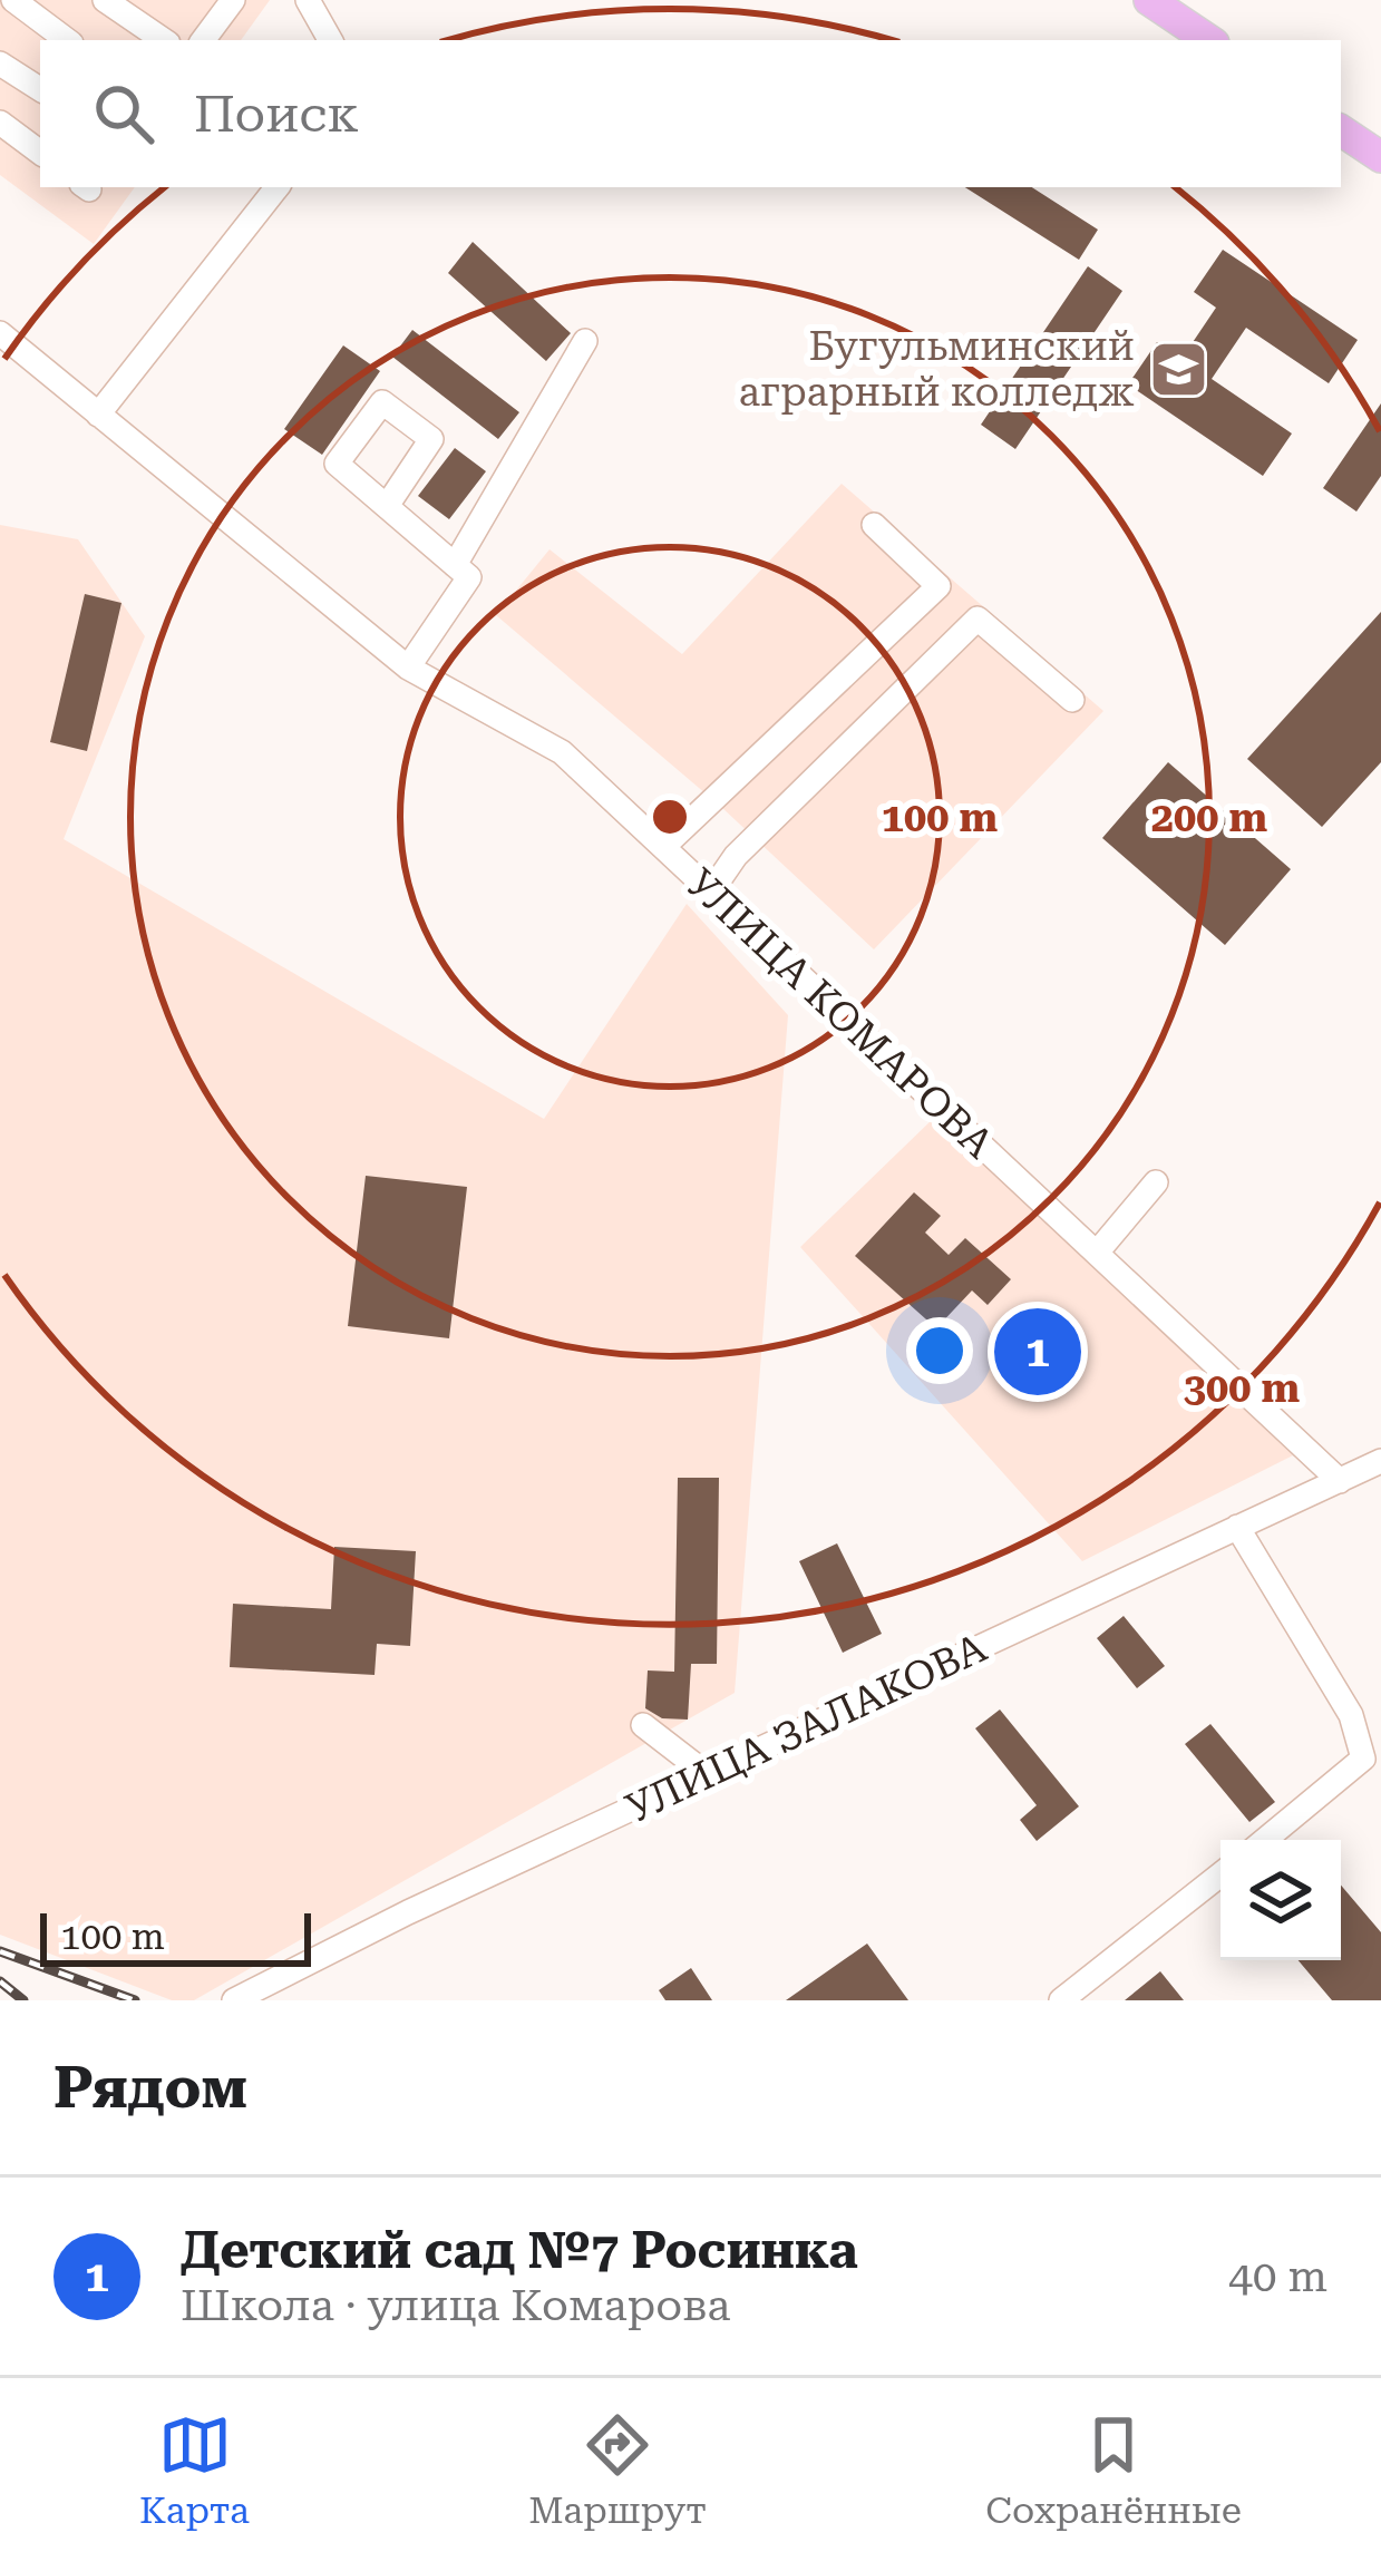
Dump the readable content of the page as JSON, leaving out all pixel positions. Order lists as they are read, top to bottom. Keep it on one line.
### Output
{"streets":{"street":["УЛИЦА КОМАРОВА","УЛИЦА ЗАЛАКОВА"]},"crossings":[["УЛИЦА КОМАРОВА","УЛИЦА ЗАЛАКОВА"]],"places":{"school or university":["Бугульминский аграрный колледж"]},"scale_bar":"100 m","page":{"search":"Поиск","pins":"1","scale":"100 m","heading":"Рядом","list":[{"mark":"1","name":"Детский сад №7 Росинка","note":"Школа · улица Комарова","value":"40 m"}],"nav":["Карта","Маршрут","Сохранённые"]},"rings":["100 m","200 m","300 m"]}
